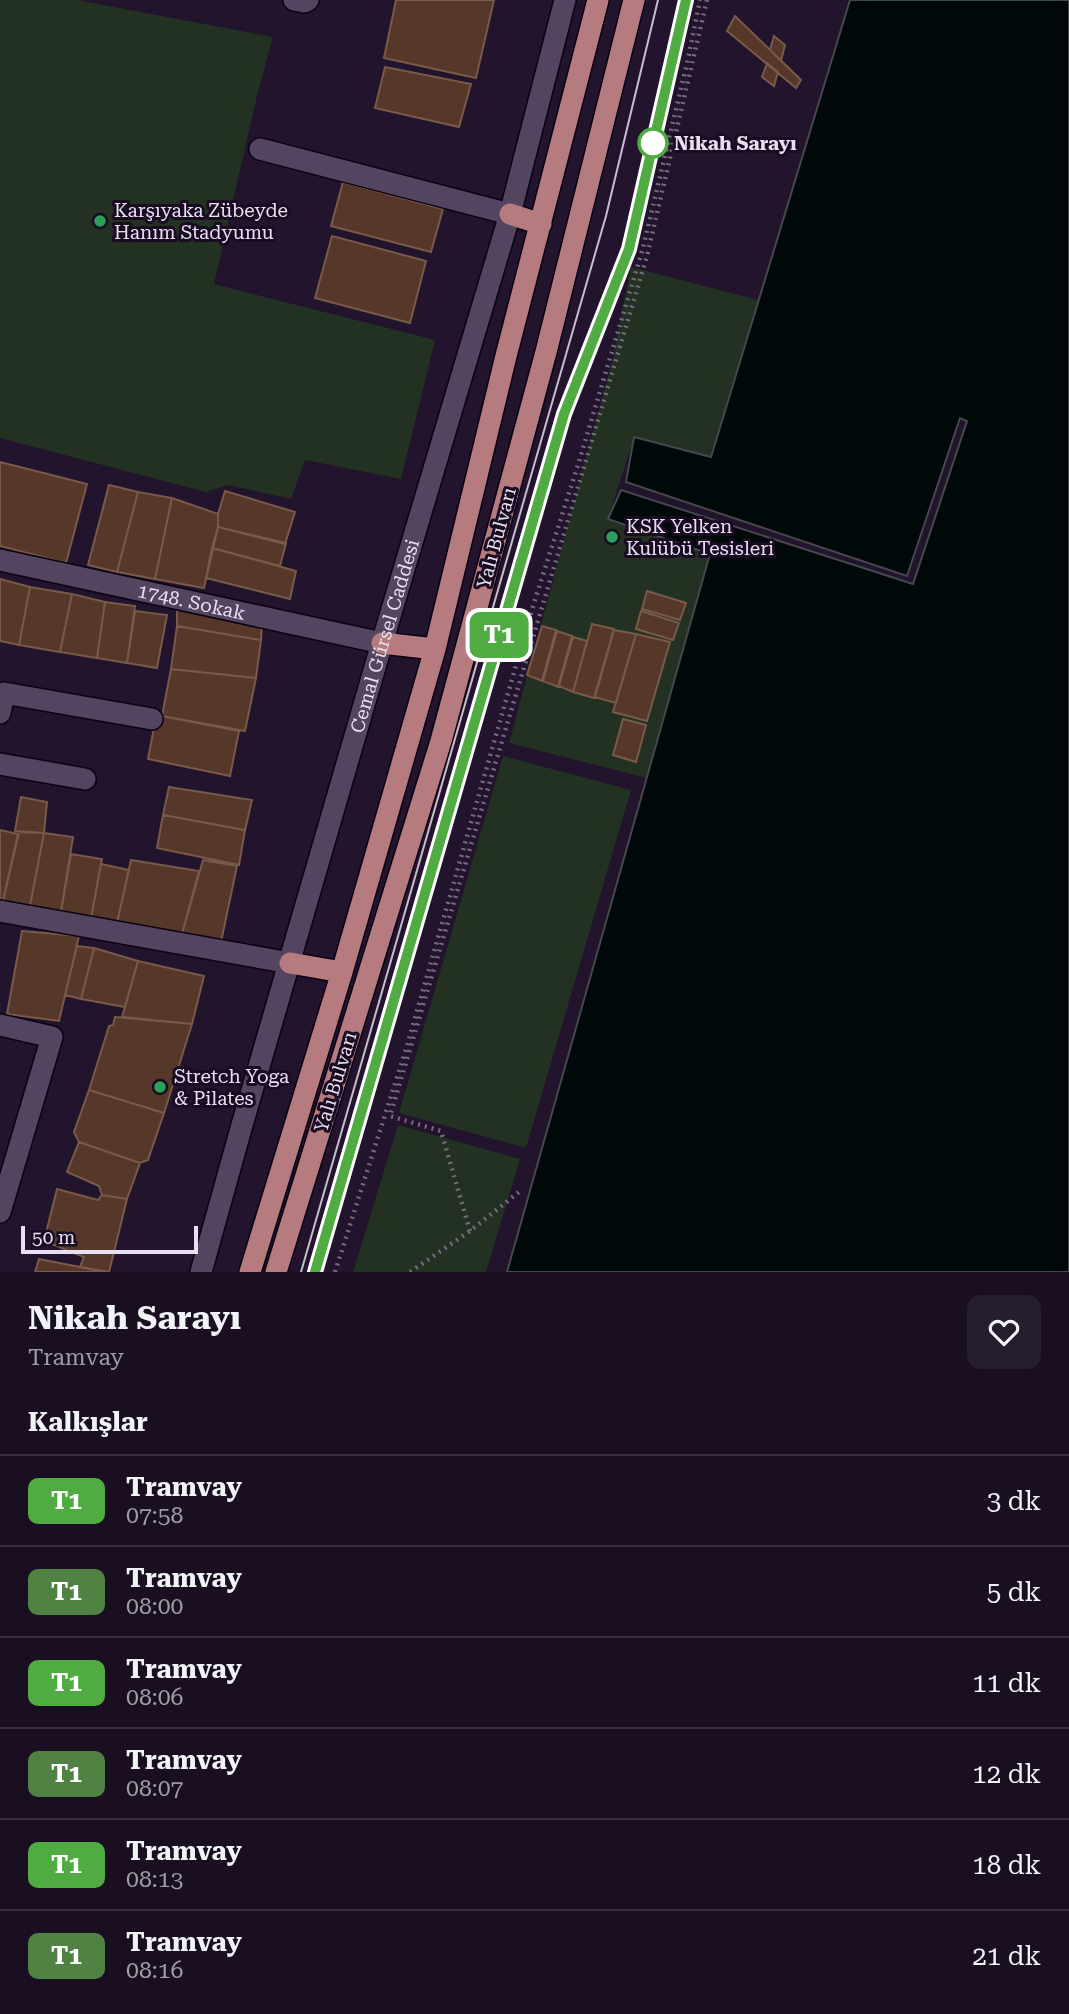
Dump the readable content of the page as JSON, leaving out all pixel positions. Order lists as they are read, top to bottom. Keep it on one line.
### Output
{"streets":{"main road":["Yalı Bulvarı"],"street":["1748. Sokak","Cemal Gürsel Caddesi"]},"crossings":[["1748. Sokak","Cemal Gürsel Caddesi"]],"places":["Nikah Sarayı","Karşıyaka Zübeyde Hanım Stadyumu","KSK Yelken Kulübü Tesisleri","Stretch Yoga & Pilates"],"lines":["tram line T1"],"scale_bar":"50 m","page":{"on_map":"T1","scale":"50 m","heading":[["Nikah Sarayı","Tramvay"],"Kalkışlar"],"list":[{"mark":"T1","name":"Tramvay","note":"07:58","value":"3 dk"},{"mark":"T1","name":"Tramvay","note":"08:00","value":"5 dk"},{"mark":"T1","name":"Tramvay","note":"08:06","value":"11 dk"},{"mark":"T1","name":"Tramvay","note":"08:07","value":"12 dk"},{"mark":"T1","name":"Tramvay","note":"08:13","value":"18 dk"},{"mark":"T1","name":"Tramvay","note":"08:16","value":"21 dk"}]}}
